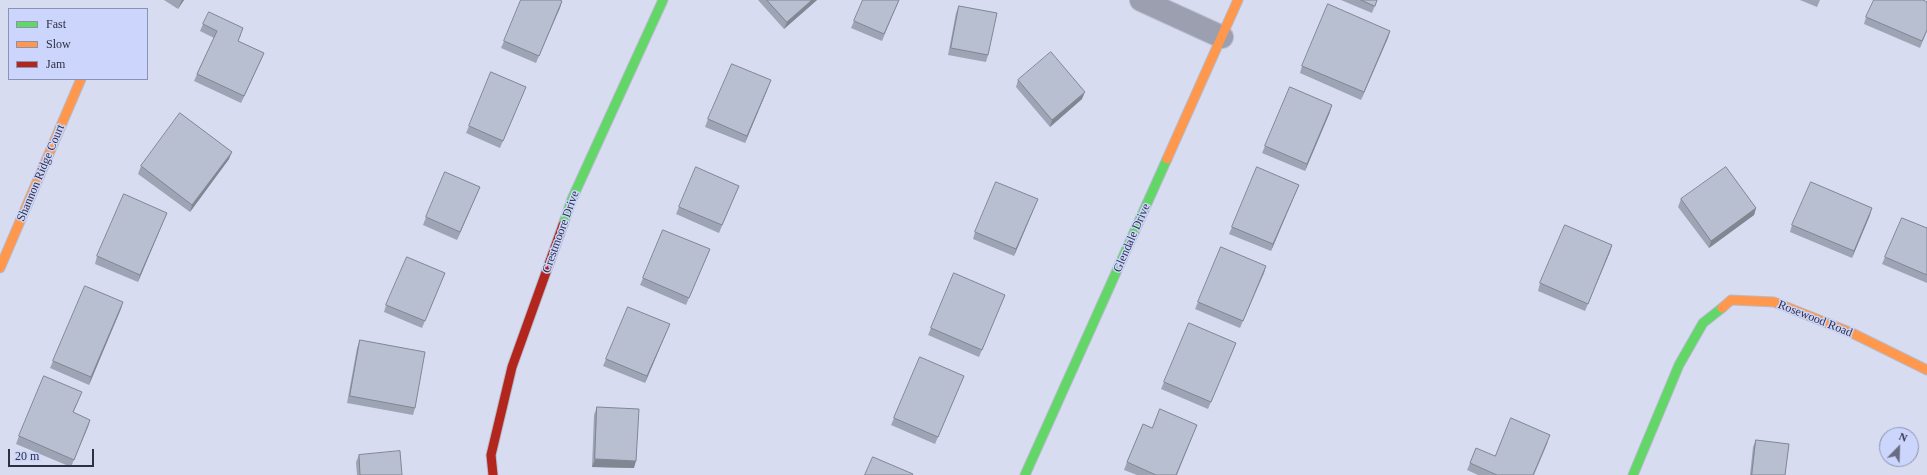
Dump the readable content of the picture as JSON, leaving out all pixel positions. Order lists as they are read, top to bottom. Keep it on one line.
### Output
{"streets":{"street":["Shannon Ridge Court","Crestmoore Drive","Glendale Drive","Rosewood Road"]},"legend":["Fast","Slow","Jam"],"scale_bar":"20 m","north":"top right"}
